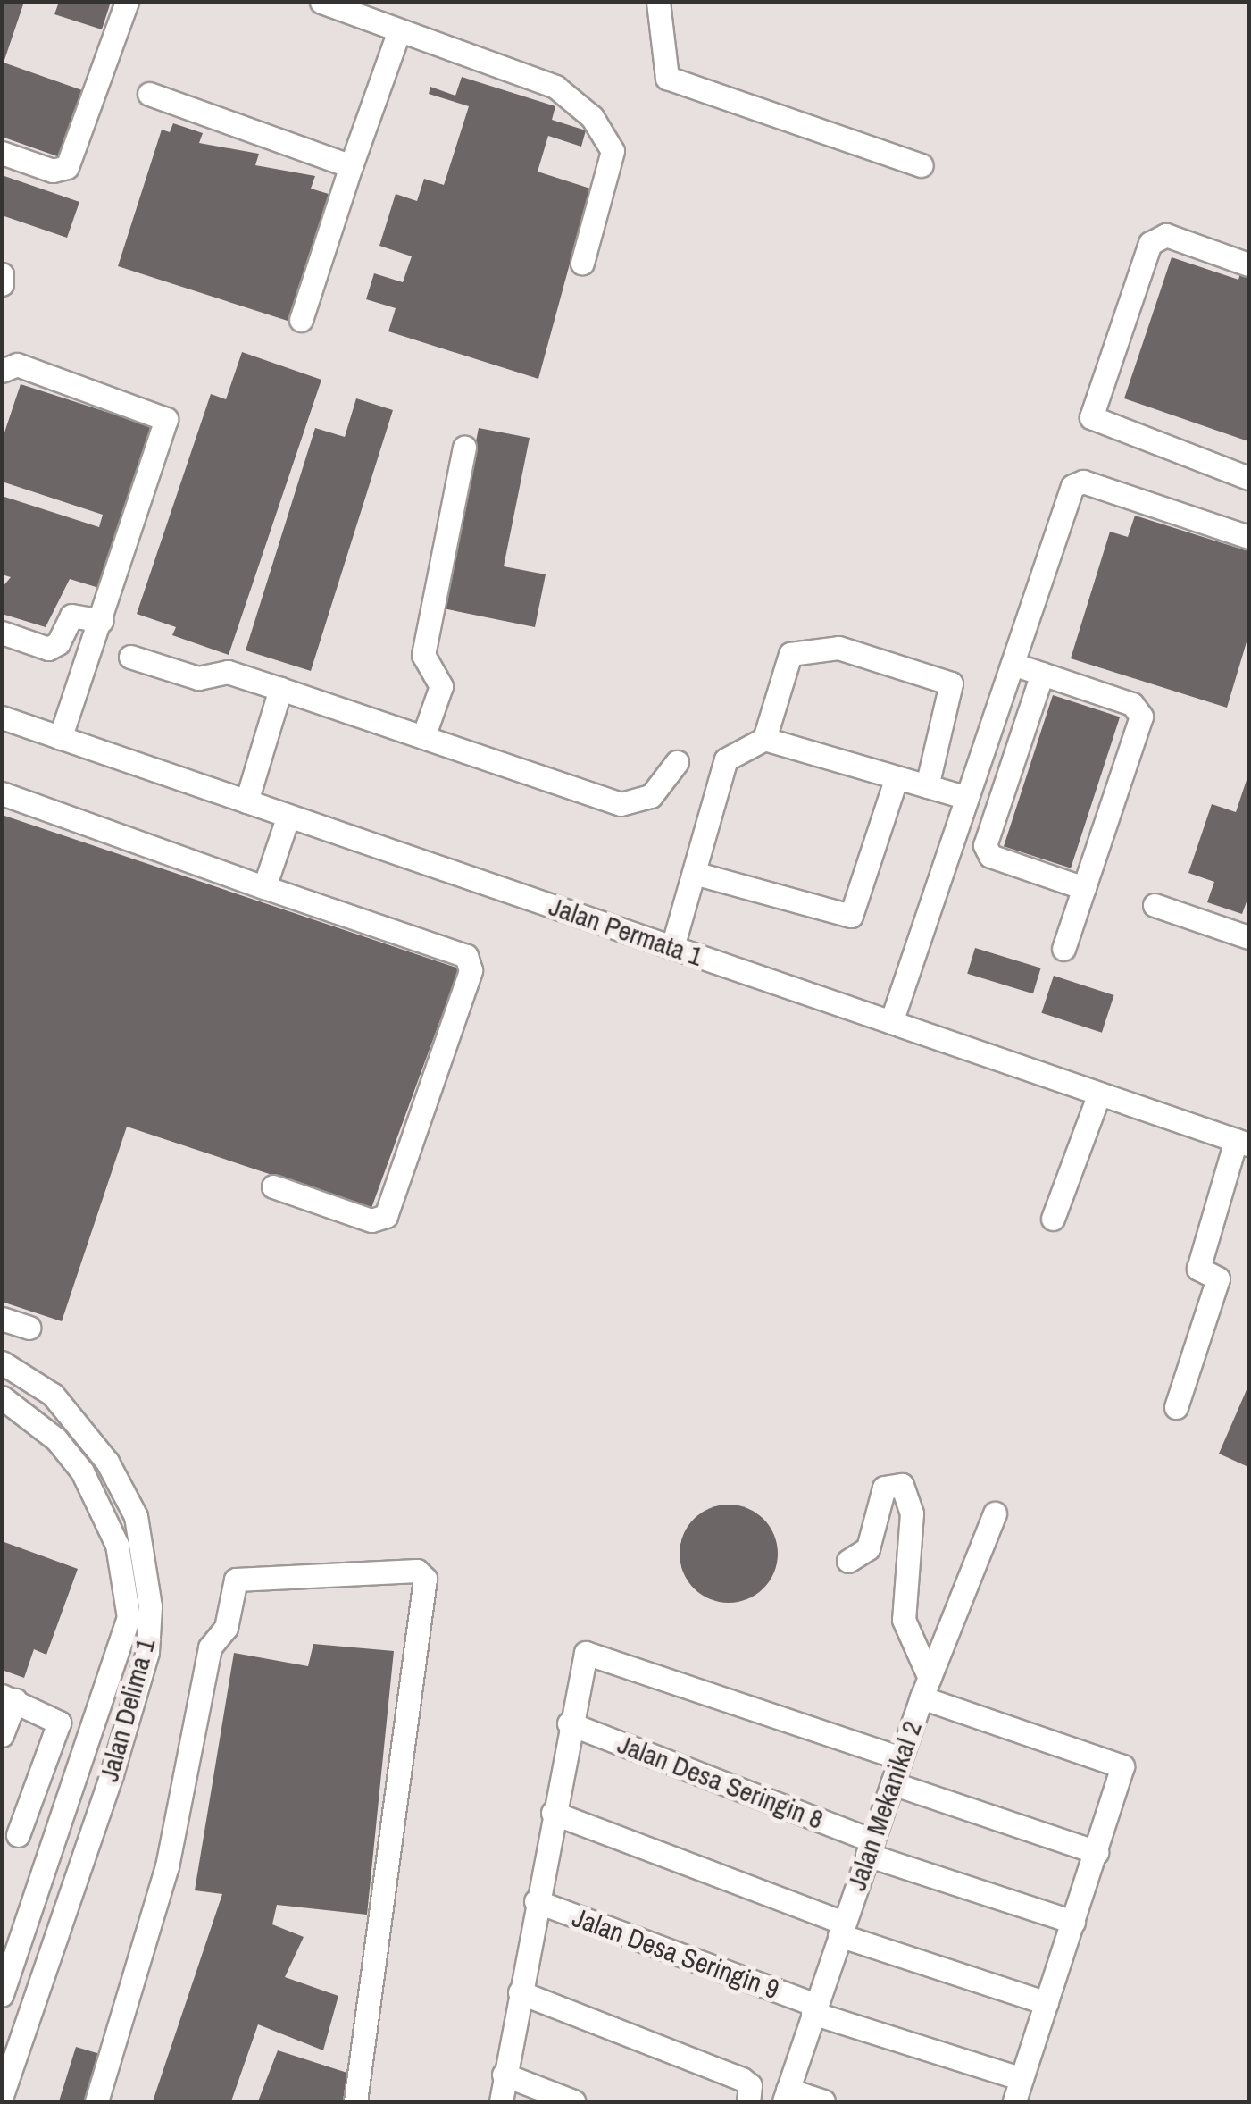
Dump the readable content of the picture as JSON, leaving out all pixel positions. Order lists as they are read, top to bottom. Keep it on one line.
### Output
{"streets":{"street":["Jalan Permata 1","Jalan Delima 1","Jalan Desa Seringin 8","Jalan Mekanikal 2","Jalan Desa Seringin 9"]},"crossings":[["Jalan Desa Seringin 8","Jalan Mekanikal 2"],["Jalan Mekanikal 2","Jalan Desa Seringin 9"]]}
